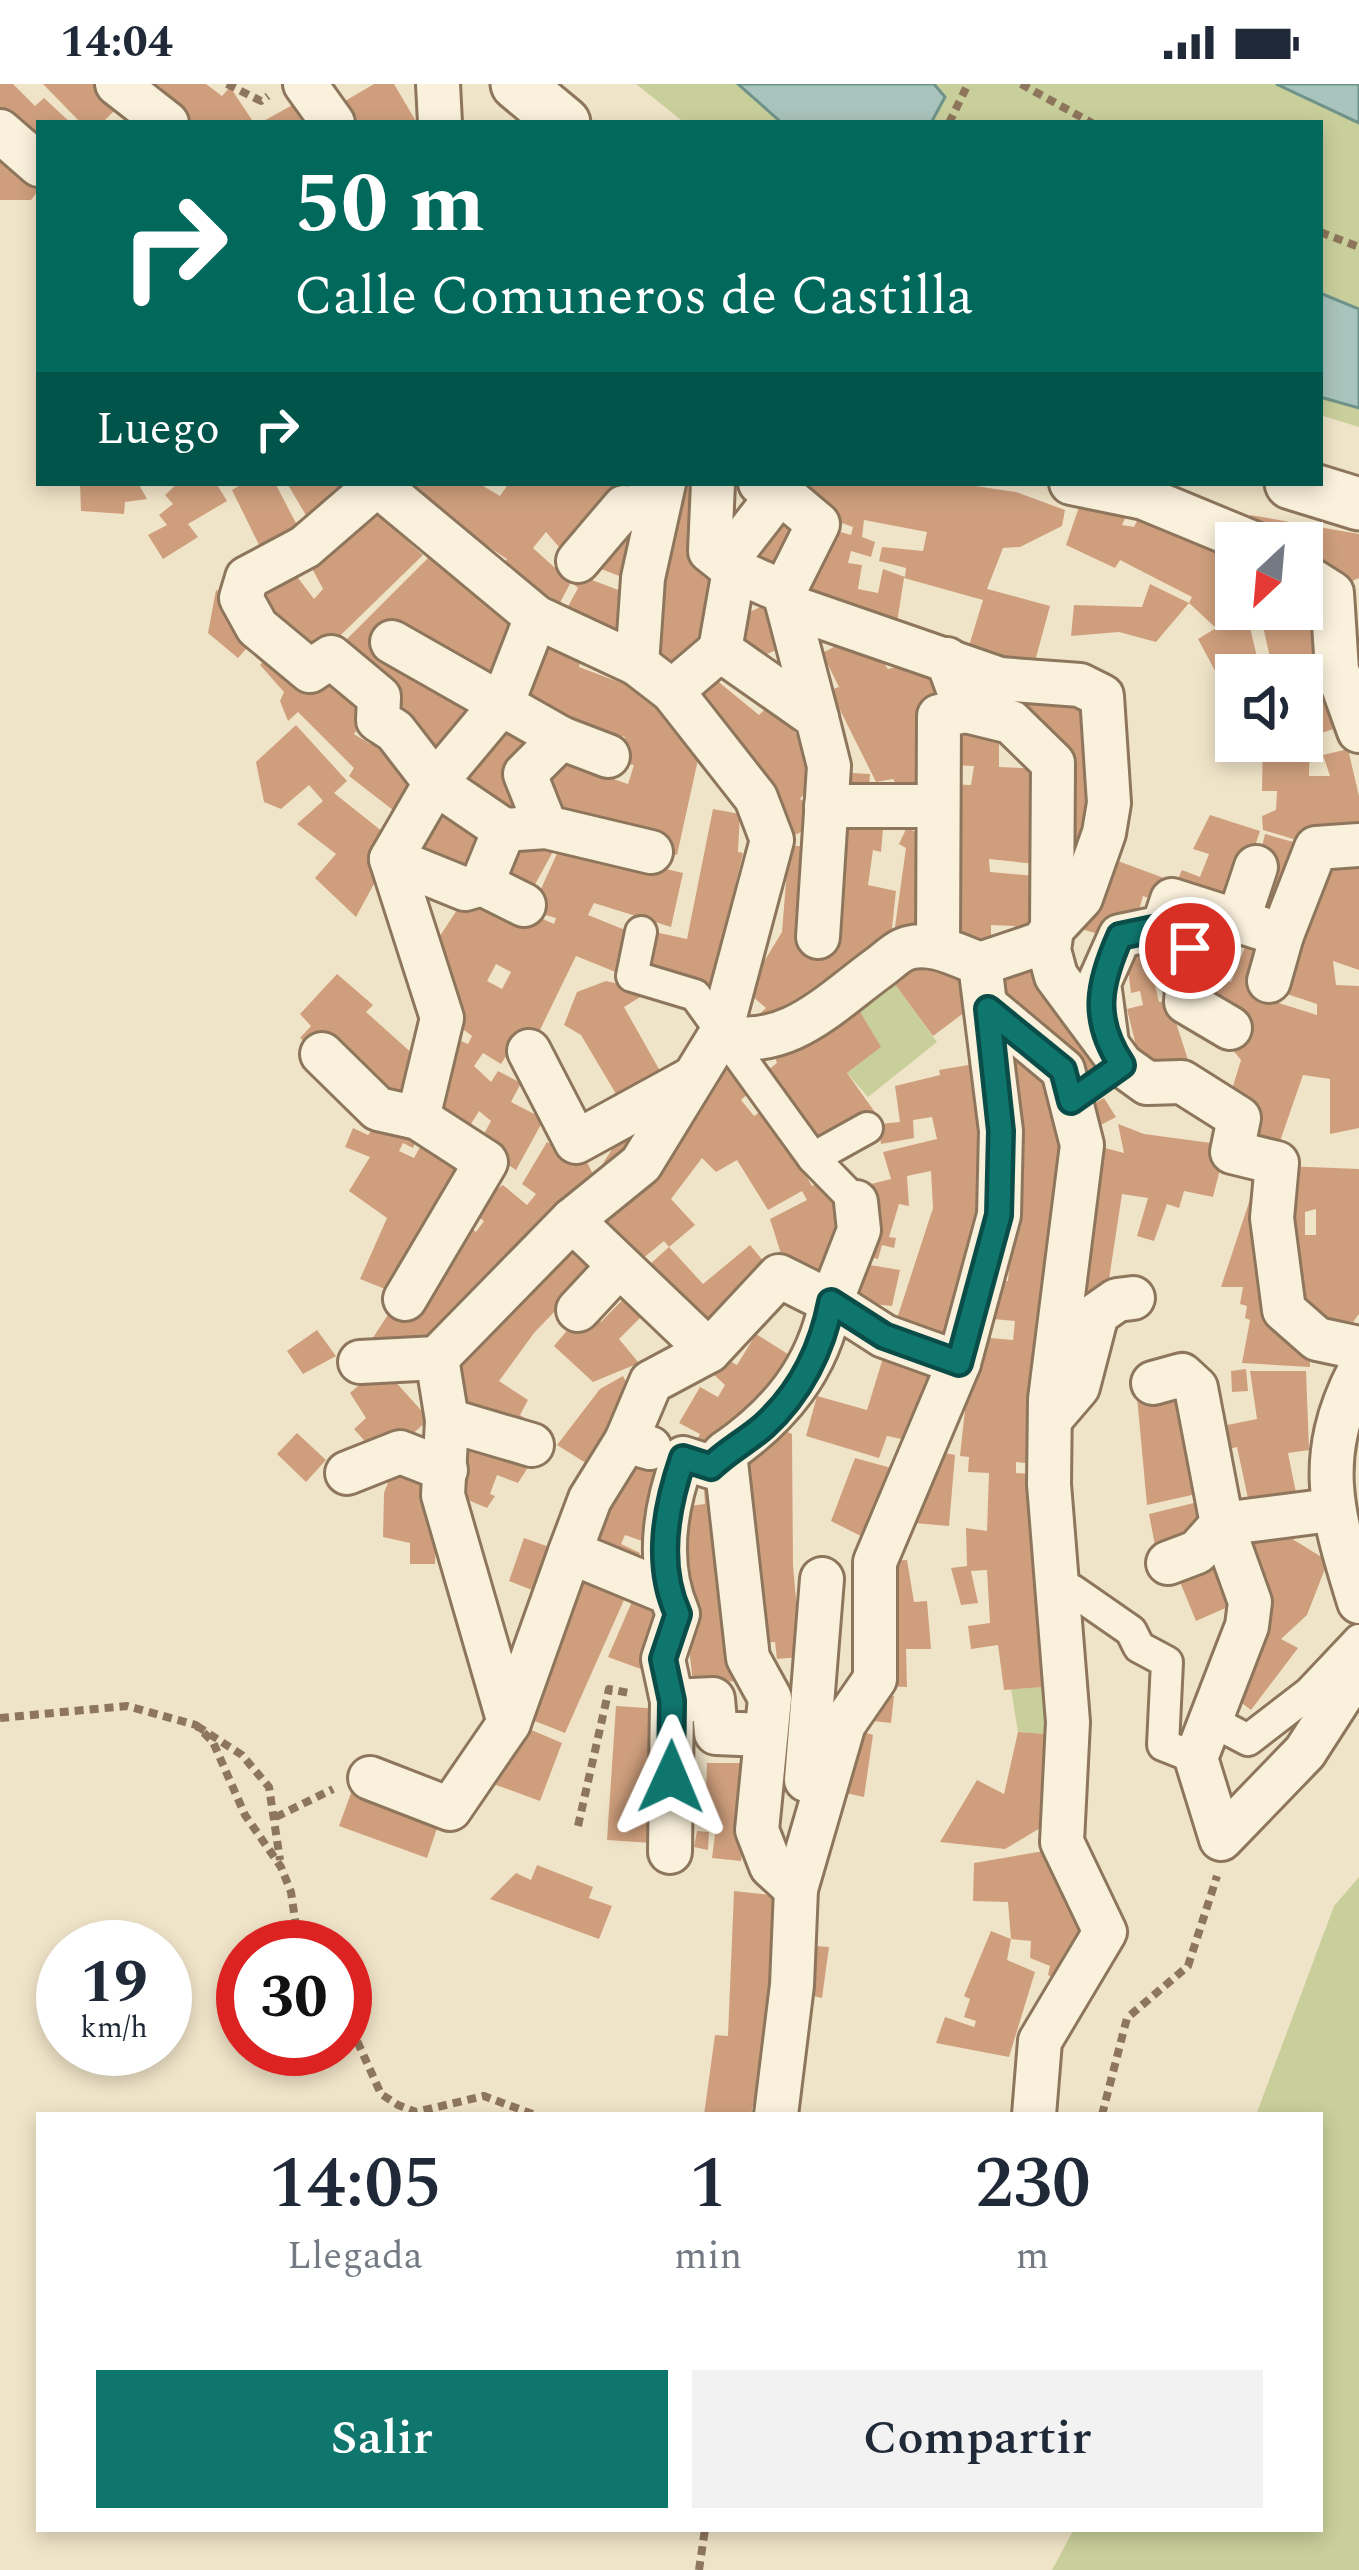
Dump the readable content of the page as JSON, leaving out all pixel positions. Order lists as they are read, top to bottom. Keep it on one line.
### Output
{"north":"bottom left","page":{"status":"14:04","turn":["50 m","Calle Comuneros de Castilla"],"then":"Luego","speed":"19 km/h","limit":"30","eta":["14:05","Llegada","1","min","230","m"],"buttons":["Salir","Compartir"]}}
